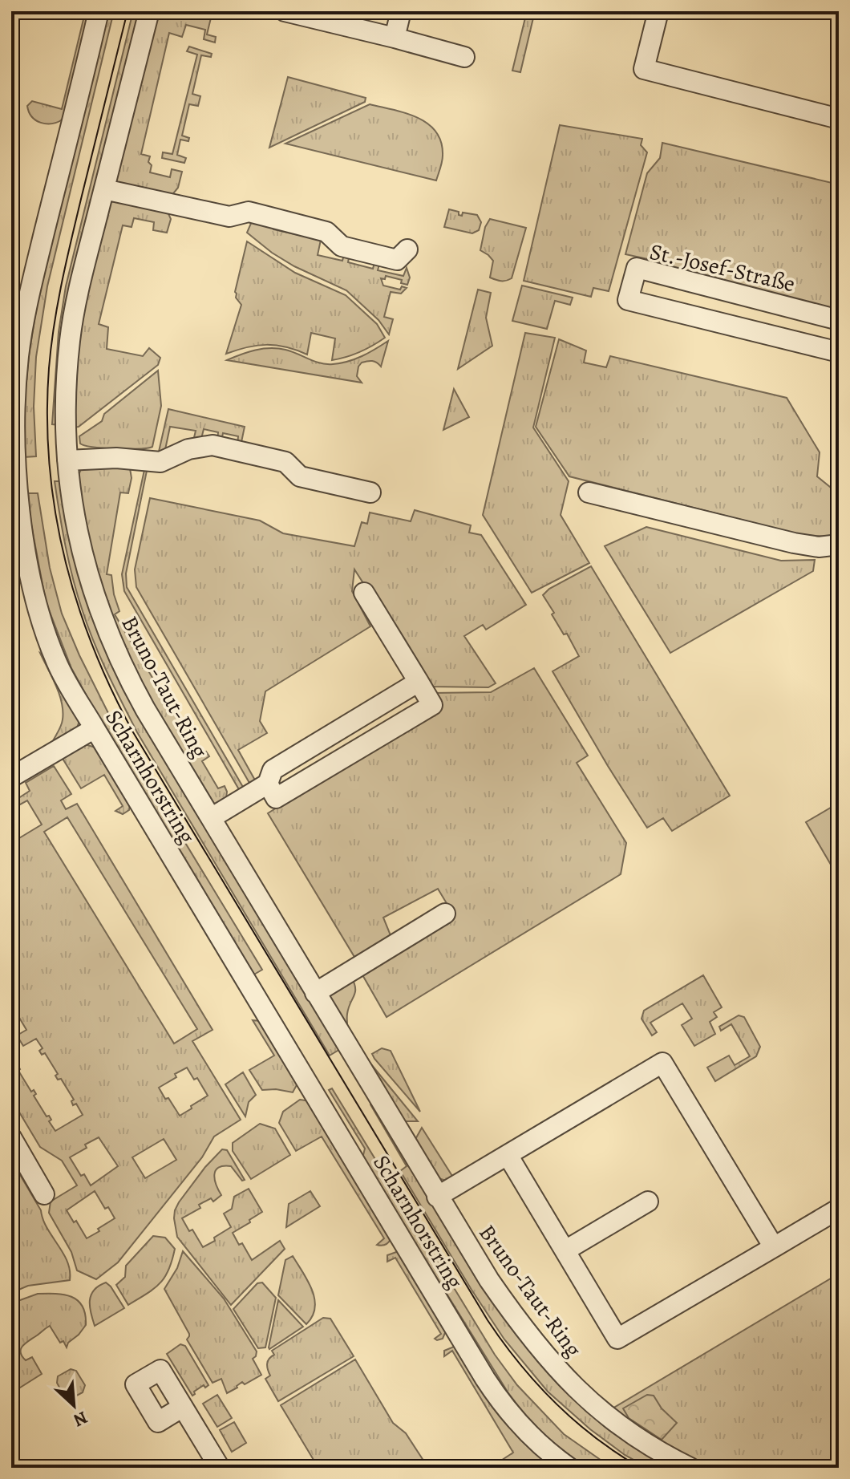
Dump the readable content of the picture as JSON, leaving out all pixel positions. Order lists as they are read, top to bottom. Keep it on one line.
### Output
{"streets":{"street":["St.-Josef-Straße","Bruno-Taut-Ring","Scharnhorstring"]},"north":"bottom right"}
